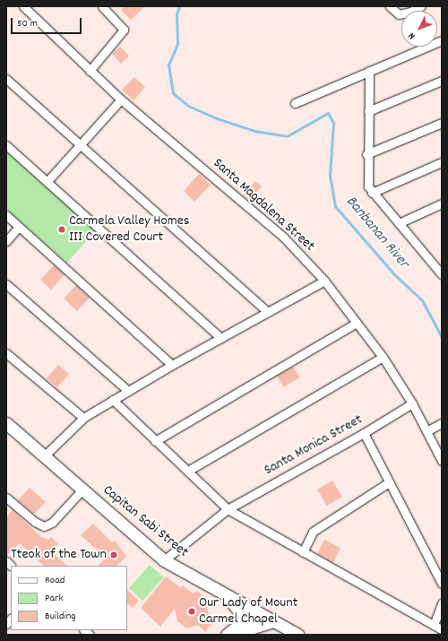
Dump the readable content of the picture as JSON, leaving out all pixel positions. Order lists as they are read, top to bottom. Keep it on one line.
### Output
{"streets":{"street":["Santa Magdalena Street","Santa Monica Street","Capitan Sabi Street"]},"crossings":[["Santa Magdalena Street","Santa Monica Street"],["Santa Monica Street","Capitan Sabi Street"]],"water":["Banbanan River"],"places":["Carmela Valley Homes III Covered Court","Tteok of the Town","Our Lady of Mount Carmel Chapel"],"legend":["Road","Park","Building"],"scale_bar":"50 m","north":"bottom left"}
